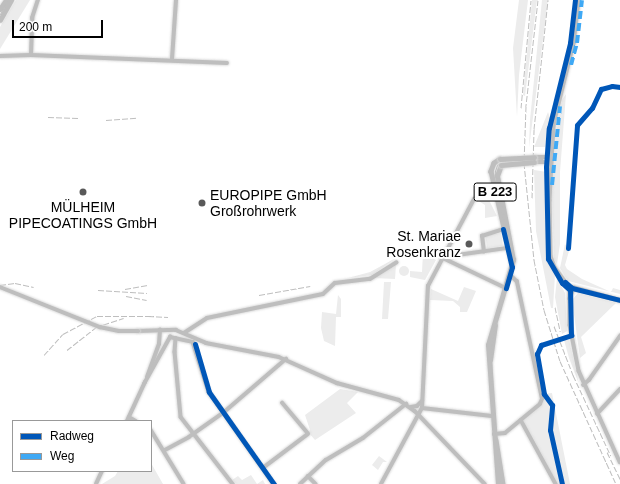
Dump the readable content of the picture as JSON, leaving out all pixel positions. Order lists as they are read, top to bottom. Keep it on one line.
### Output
{"streets":{"main road":["B 223"]},"places":["MÜLHEIM PIPECOATINGS GmbH","EUROPIPE GmbH Großrohrwerk","St. Mariae Rosenkranz"],"legend":["Radweg","Weg"],"scale_bar":"200 m"}
